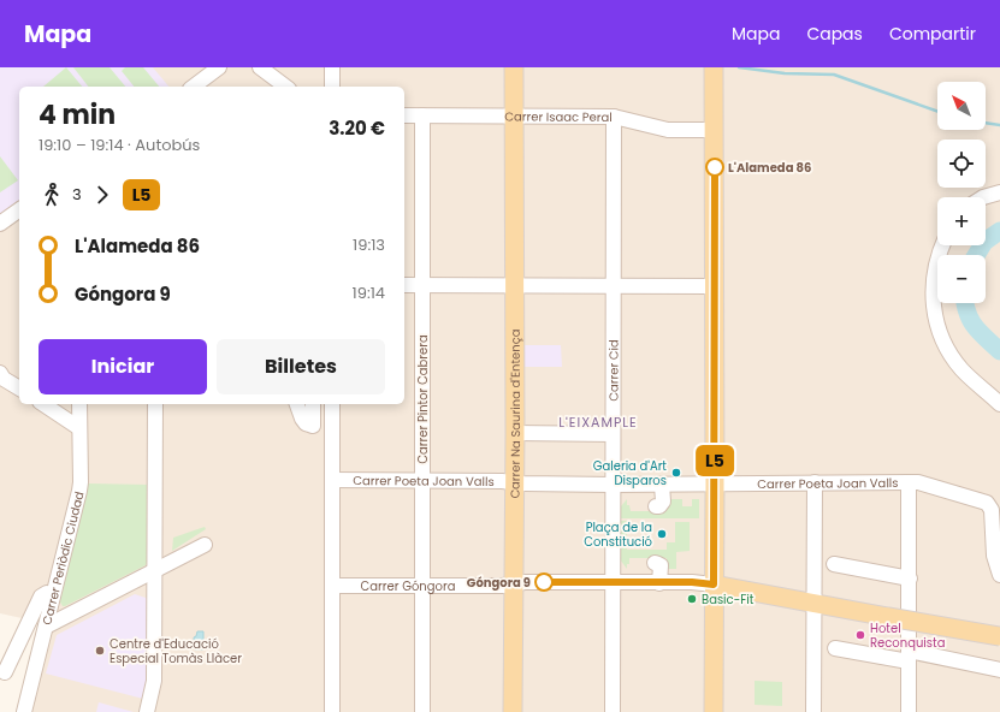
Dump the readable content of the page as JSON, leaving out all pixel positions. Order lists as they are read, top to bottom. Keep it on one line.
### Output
{"streets":{"main road":["Carrer Na Saurina d'Entença"],"street":["Carrer Isaac Peral","Carrer Cid","Carrer Pintor Cabrera","Carrer Poeta Joan Valls","Carrer Periòdic Ciudad","Carrer Góngora"]},"crossings":[["Carrer Isaac Peral","Carrer Cid"],["Carrer Isaac Peral","Carrer Pintor Cabrera"],["Carrer Isaac Peral","Carrer Na Saurina d'Entença"],["Carrer Cid","Carrer Poeta Joan Valls"],["Carrer Cid","Carrer Góngora"],["Carrer Pintor Cabrera","Carrer Poeta Joan Valls"],["Carrer Pintor Cabrera","Carrer Góngora"],["Carrer Na Saurina d'Entença","Carrer Poeta Joan Valls"],["Carrer Na Saurina d'Entença","Carrer Góngora"]],"districts":["L'EIXAMPLE"],"places":["L'Alameda 86","Galeria d'Art Disparos","Plaça de la Constitució","Góngora 9","Basic-Fit","Hotel Reconquista","Centre d'Educació Especial Tomàs Llàcer"],"lines":["bus line L5"],"north":"top left","page":{"header":"Mapa","nav":["Mapa","Capas","Compartir"],"on_map":"L5","map_buttons":["+","−"],"heading":["4 min","19:10 – 19:14 · Autobús","3.20 €"],"legs":["3","L5"],"list":[{"name":"L'Alameda 86","value":"19:13"},{"name":"Góngora 9","value":"19:14"}],"buttons":["Iniciar","Billetes"]}}
